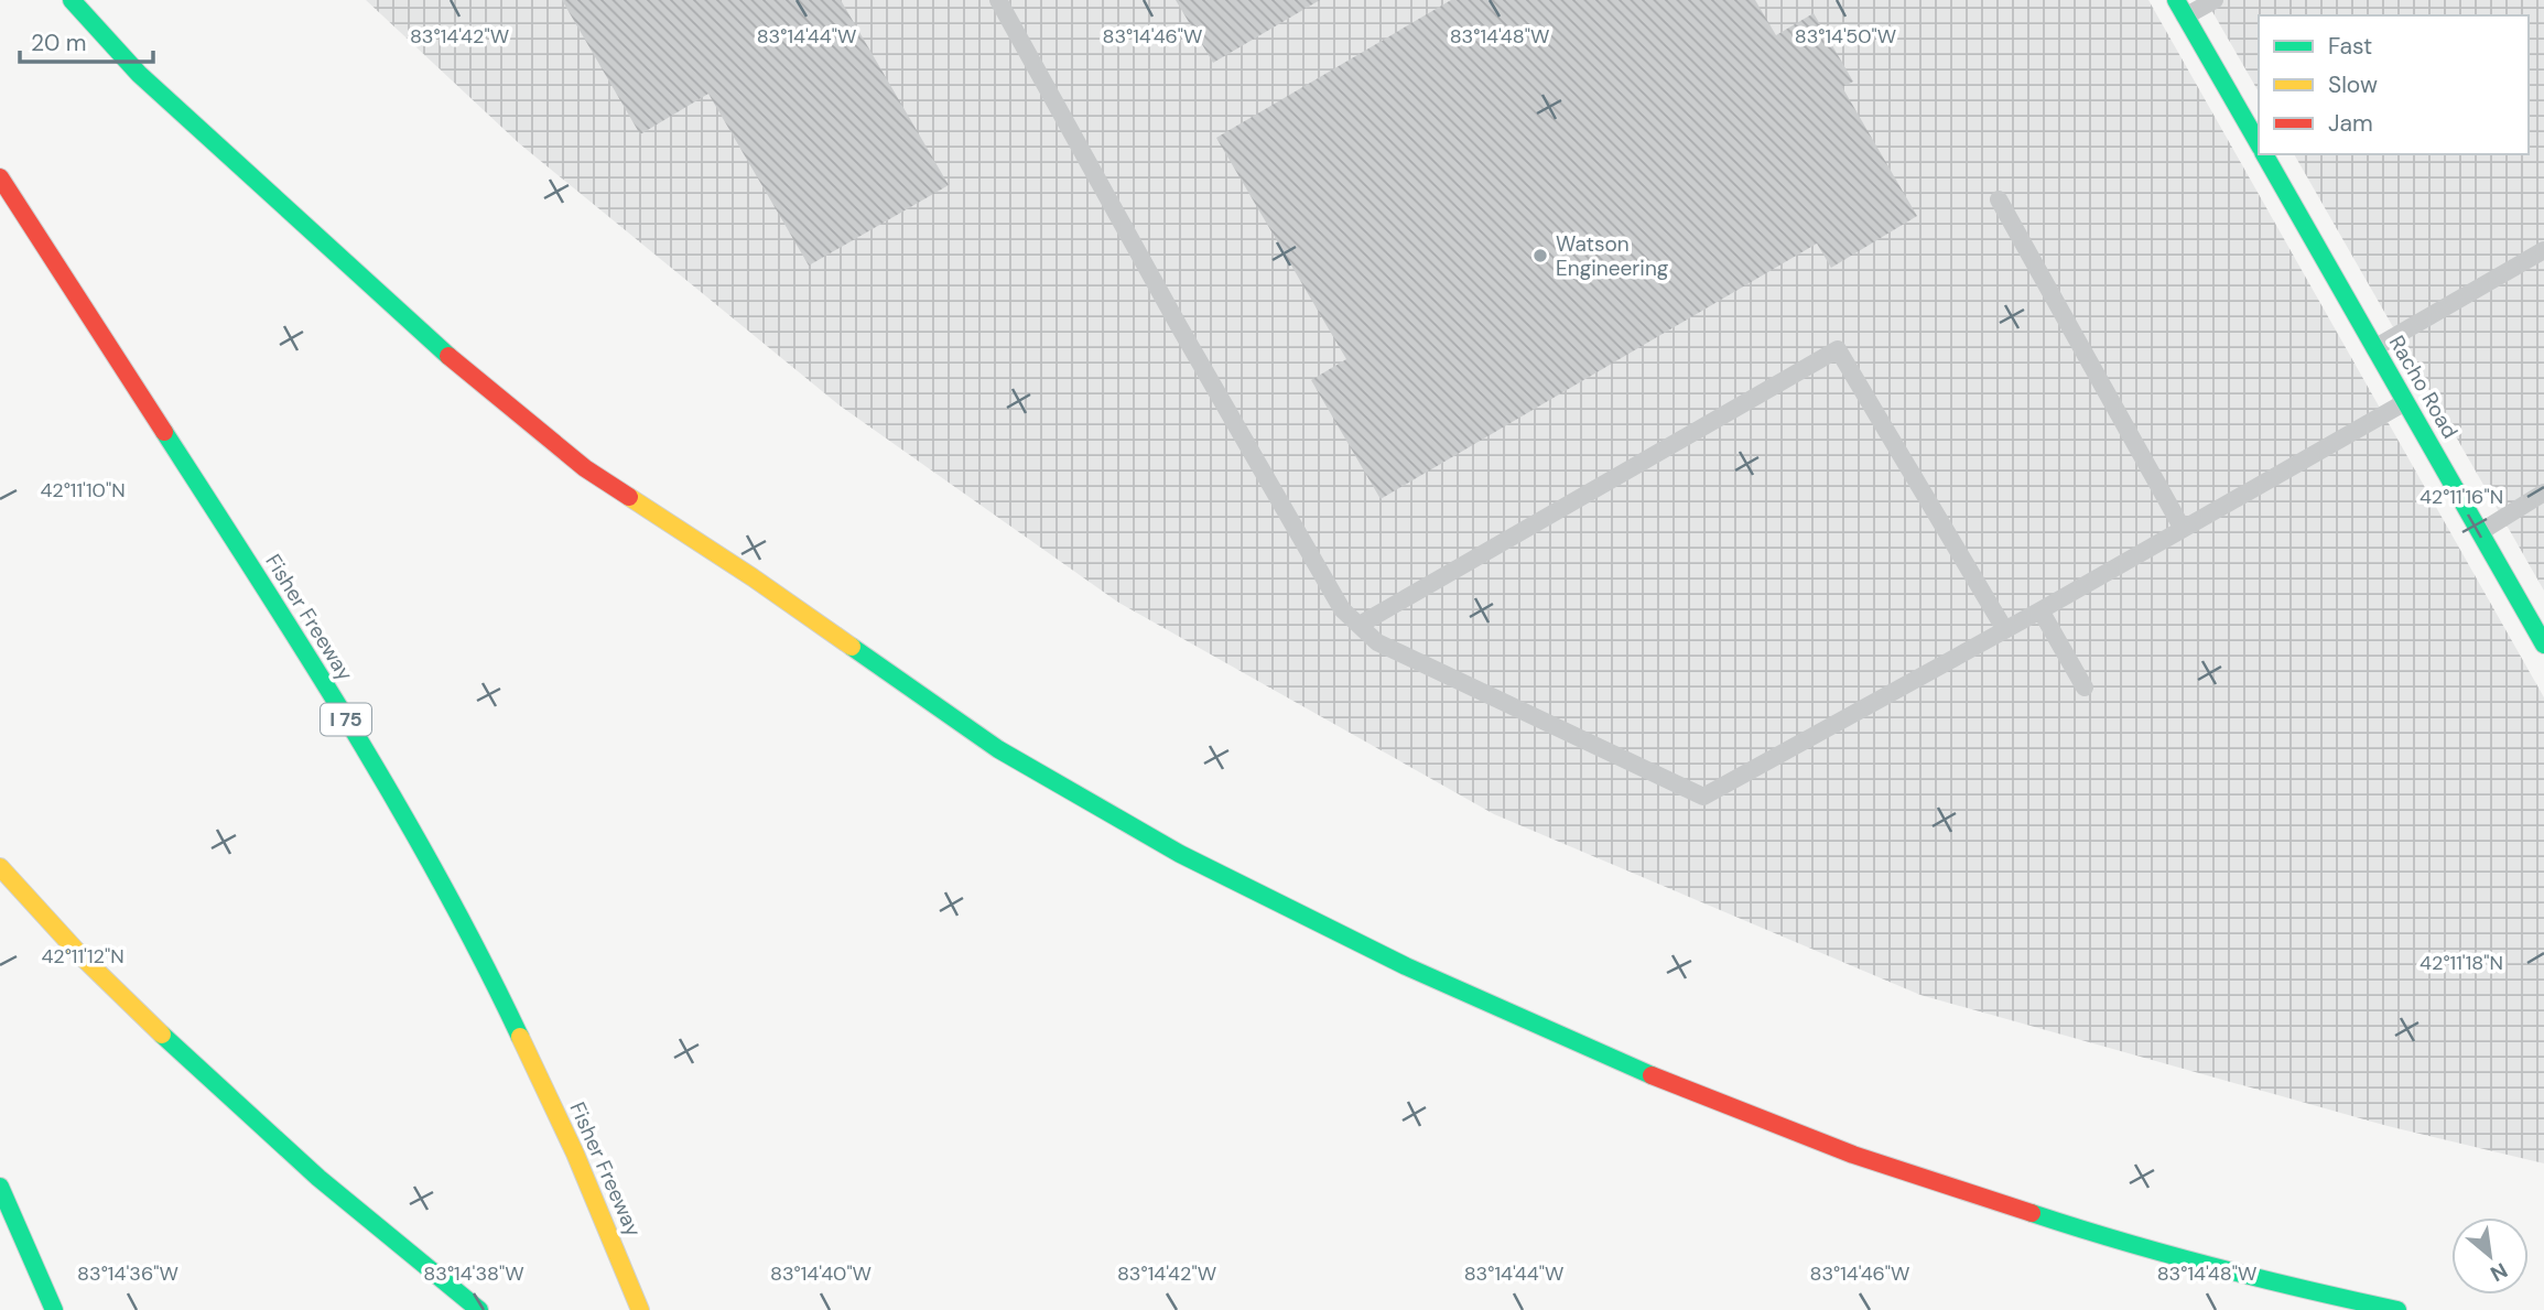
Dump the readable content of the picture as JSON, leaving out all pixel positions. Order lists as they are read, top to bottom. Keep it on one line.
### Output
{"streets":{"main road":["Racho Road","Fisher Freeway","I 75"]},"places":["Watson Engineering"],"legend":["Fast","Slow","Jam"],"scale_bar":"20 m","north":"bottom right","coordinates":["83°14'42\"W","83°14'44\"W","83°14'46\"W","83°14'48\"W","83°14'50\"W","42°11'10\"N","42°11'16\"N","42°11'12\"N","42°11'18\"N","83°14'36\"W","83°14'38\"W","83°14'40\"W"]}
